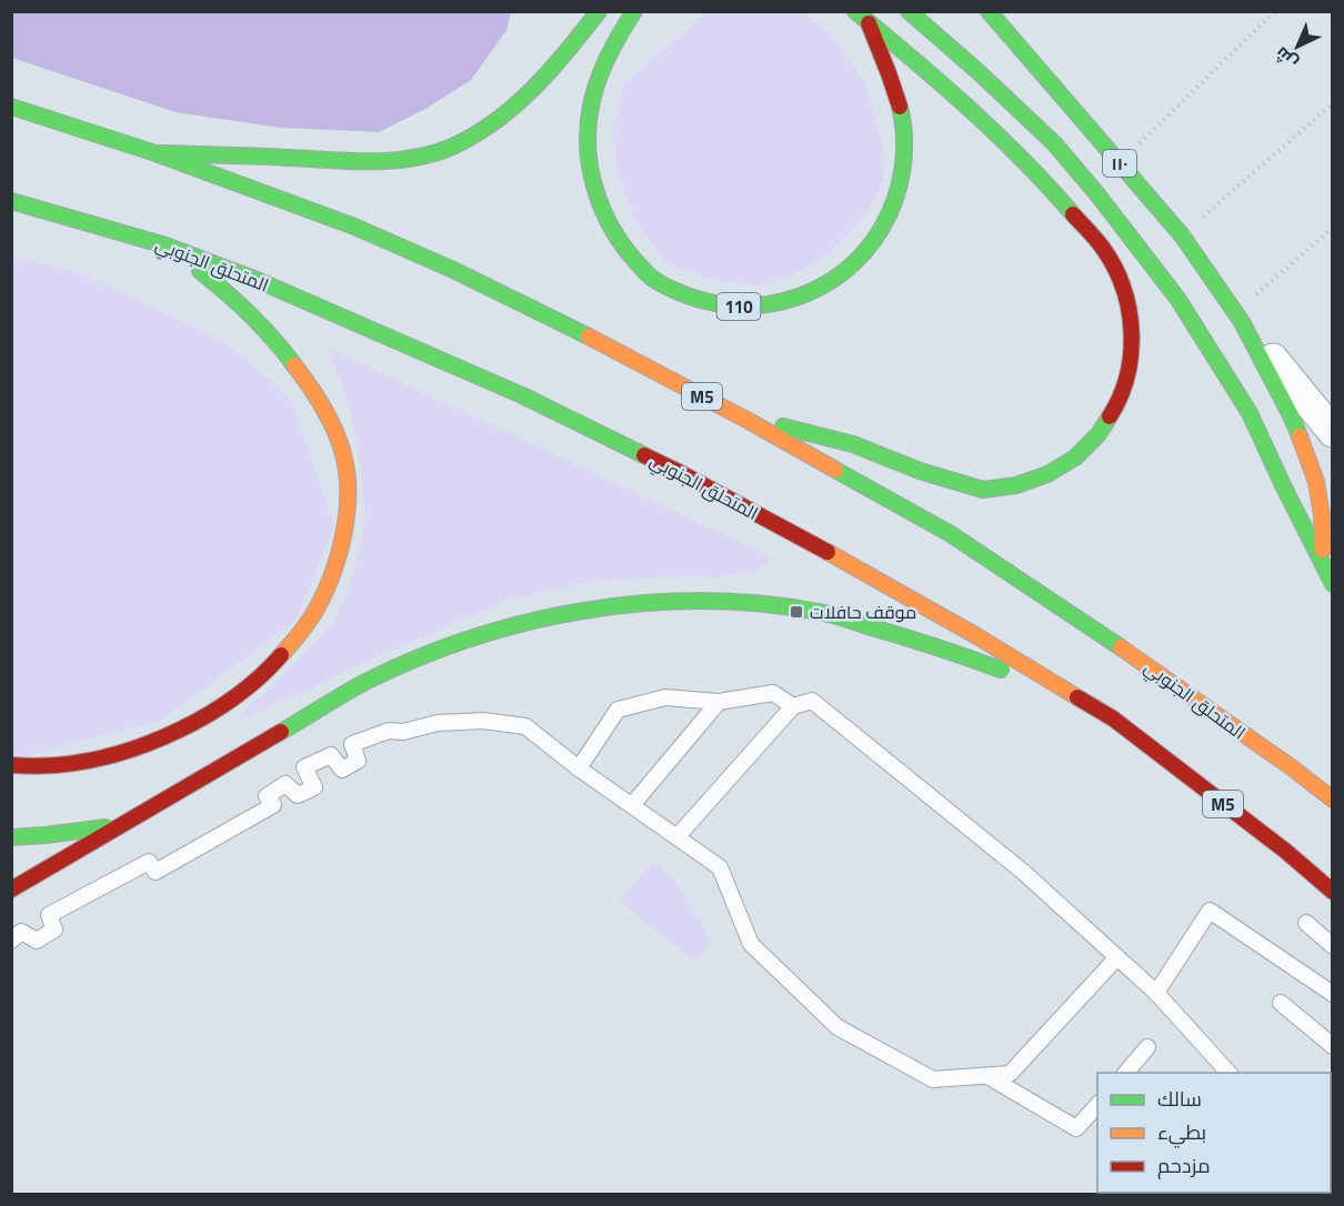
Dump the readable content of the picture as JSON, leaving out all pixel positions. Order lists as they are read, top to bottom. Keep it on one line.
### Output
{"streets":{"main road":["١١٠","المتحلق الجنوبي","110","M5"]},"places":{"transit":["موقف حافلات"]},"legend":["سالك","بطيء","مزدحم"],"north":"bottom left"}
